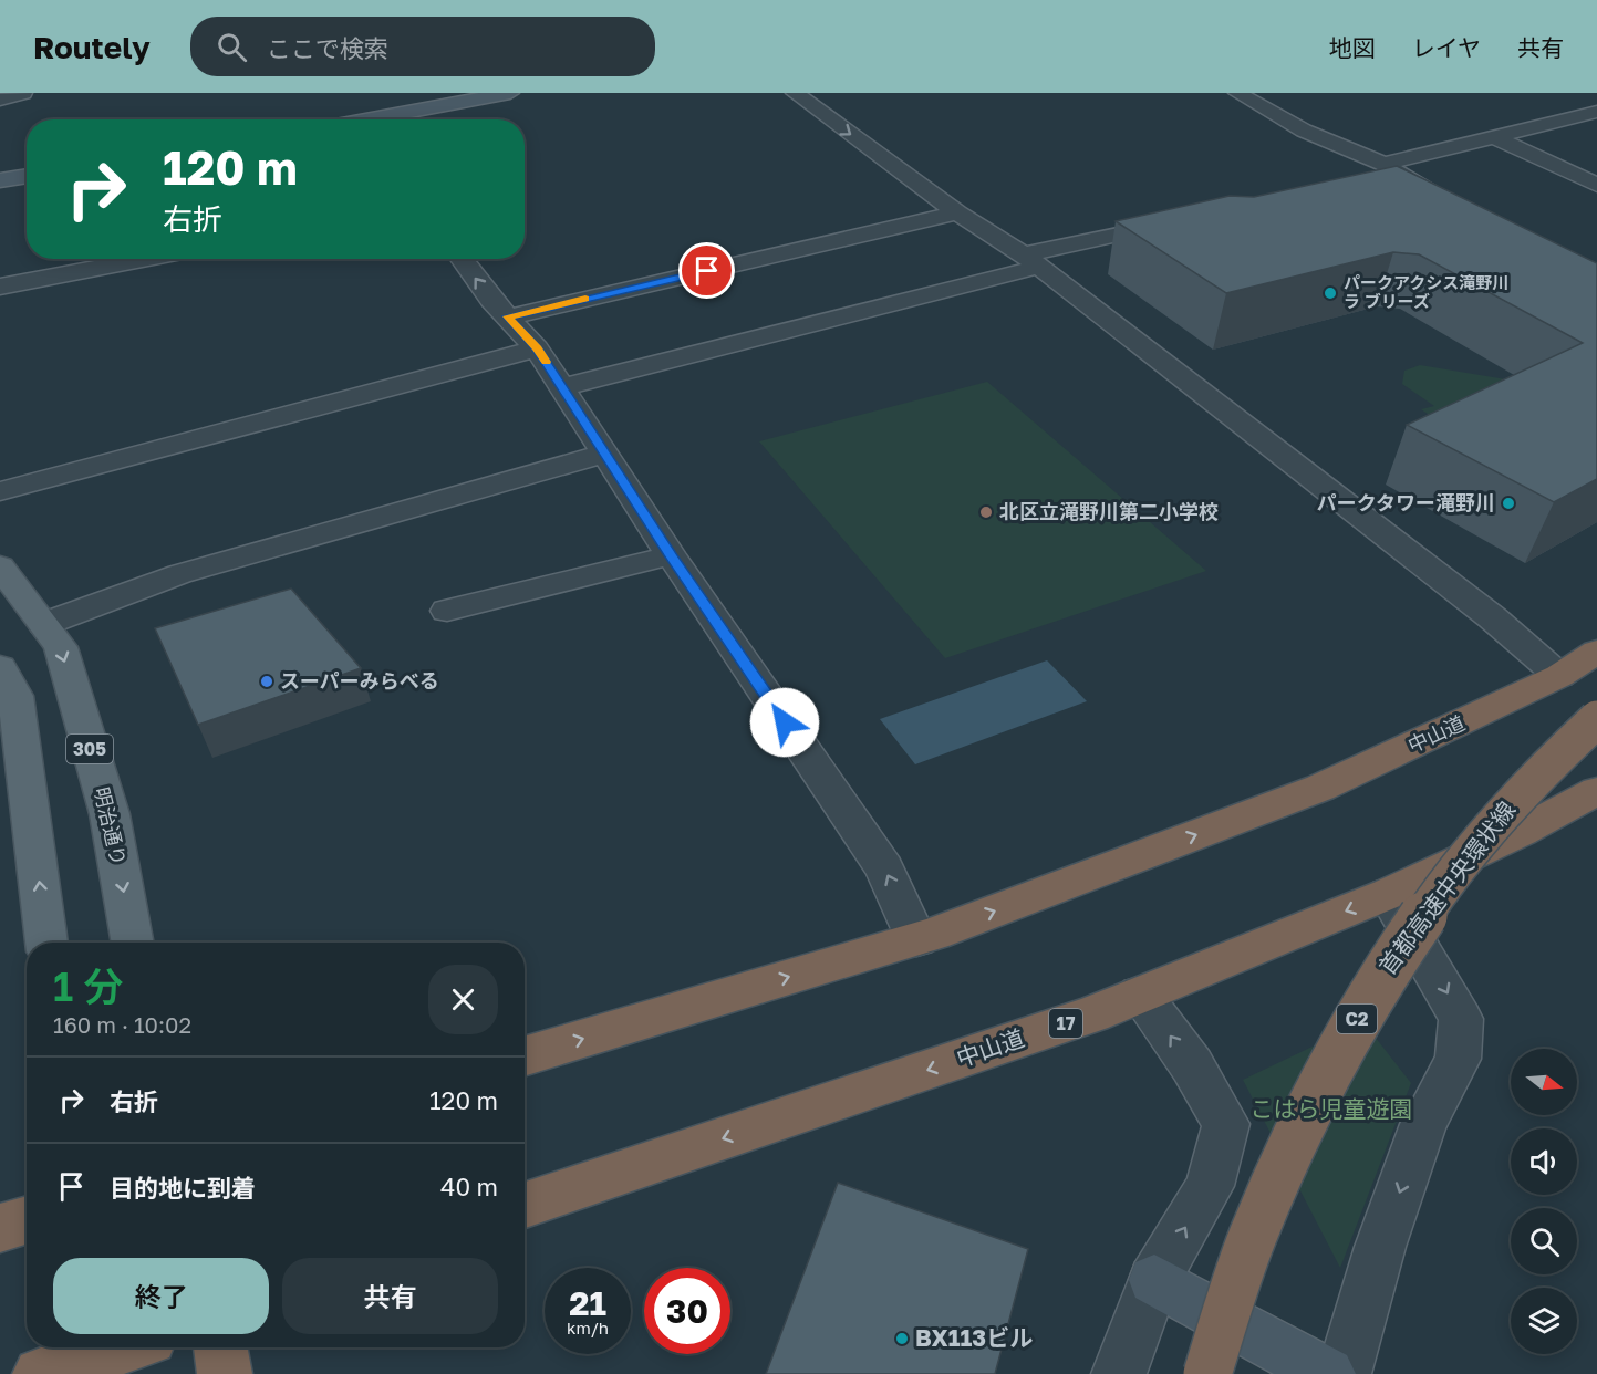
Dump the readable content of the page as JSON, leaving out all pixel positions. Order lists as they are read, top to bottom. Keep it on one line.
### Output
{"streets":{"highway":["中山道","首都高速中央環状線","C2","17"],"main road":["305","明治通り"]},"parks":["こはら児童遊園"],"places":["パークアクシス滝野川 ラ ブリーズ","パークタワー滝野川","北区立滝野川第二小学校","スーパーみらべる","BX113ビル"],"north":"right","page":{"header":"Routely","search":"ここで検索","nav":["地図","レイヤ","共有"],"turn":["120 m","右折"],"heading":["1 分","160 m · 10:02"],"list":[{"name":"右折","value":"120 m"},{"name":"目的地に到着","value":"40 m"}],"buttons":["終了","共有"],"speed":"21 km/h","limit":"30"}}
